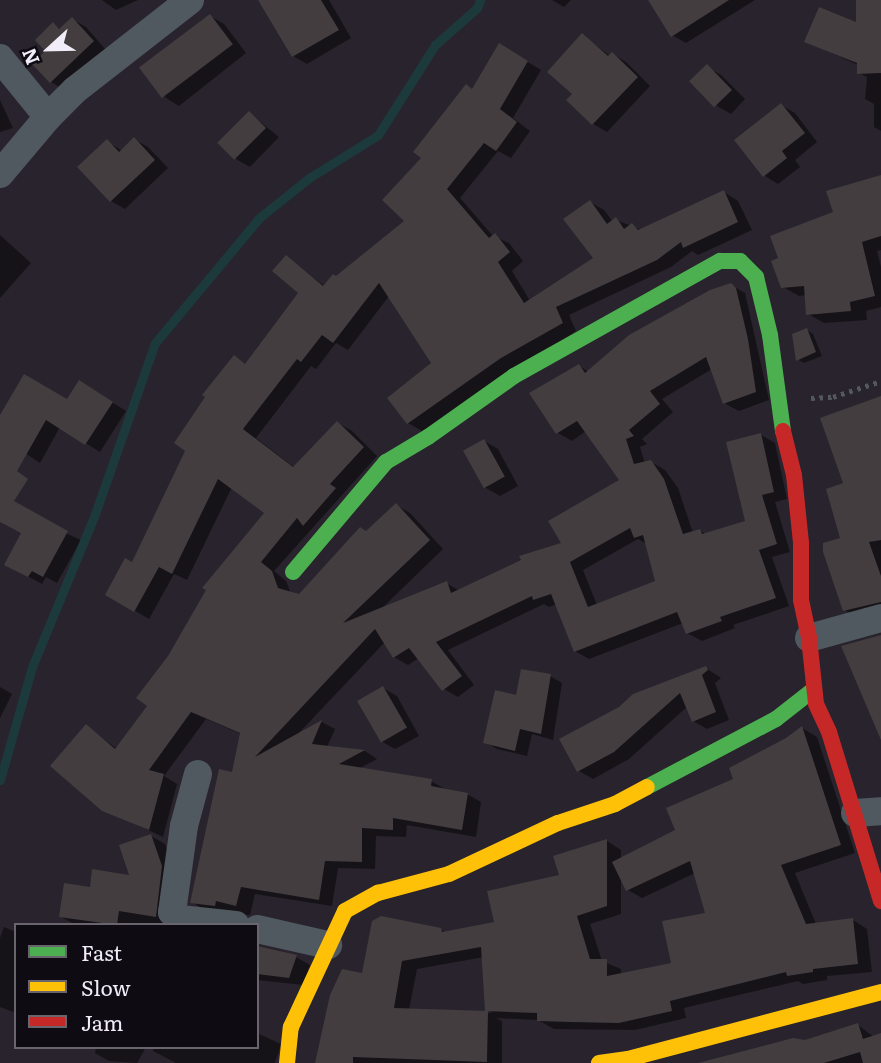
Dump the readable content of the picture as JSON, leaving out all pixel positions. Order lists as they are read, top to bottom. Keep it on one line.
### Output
{"legend":["Fast","Slow","Jam"],"north":"left"}
